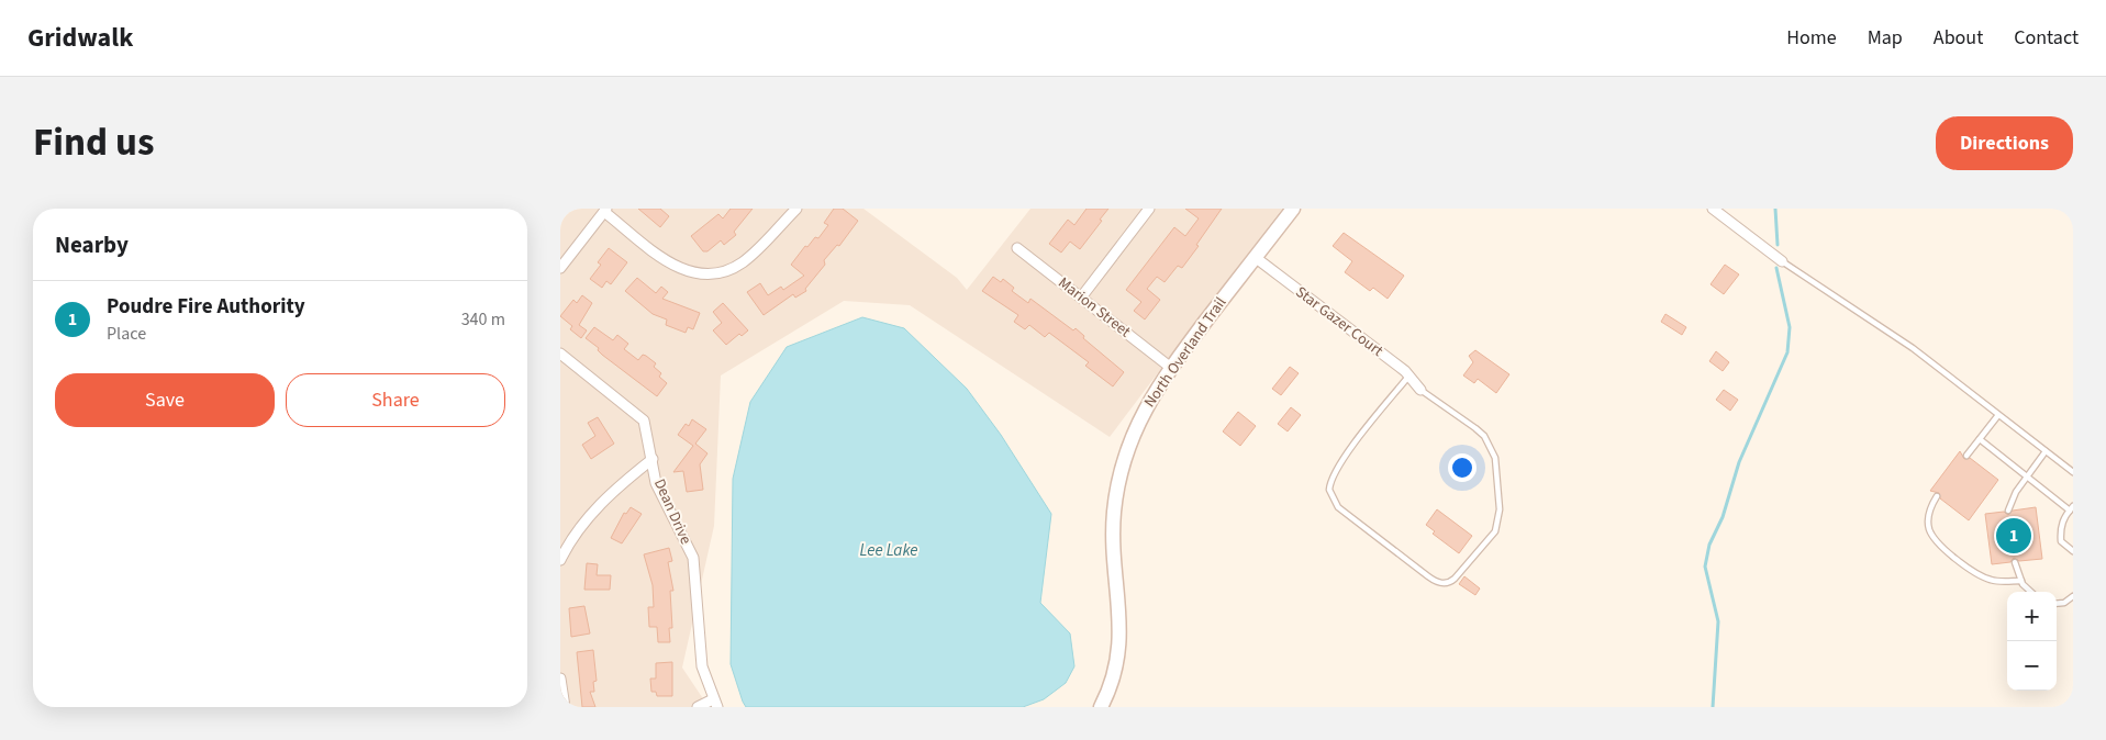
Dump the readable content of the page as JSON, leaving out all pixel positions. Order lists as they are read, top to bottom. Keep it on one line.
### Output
{"streets":{"main road":["North Overland Trail"],"street":["Marion Street","Star Gazer Court","Dean Drive"]},"crossings":[["Marion Street","North Overland Trail"],["Star Gazer Court","North Overland Trail"]],"water":["Lee Lake"],"page":{"header":"Gridwalk","nav":["Home","Map","About","Contact"],"title":"Find us","buttons":["Directions",["Save","Share"]],"heading":"Nearby","list":[{"mark":"1","name":"Poudre Fire Authority","note":"Place","value":"340 m"}],"pins":"1","map_buttons":["+","−"]}}
